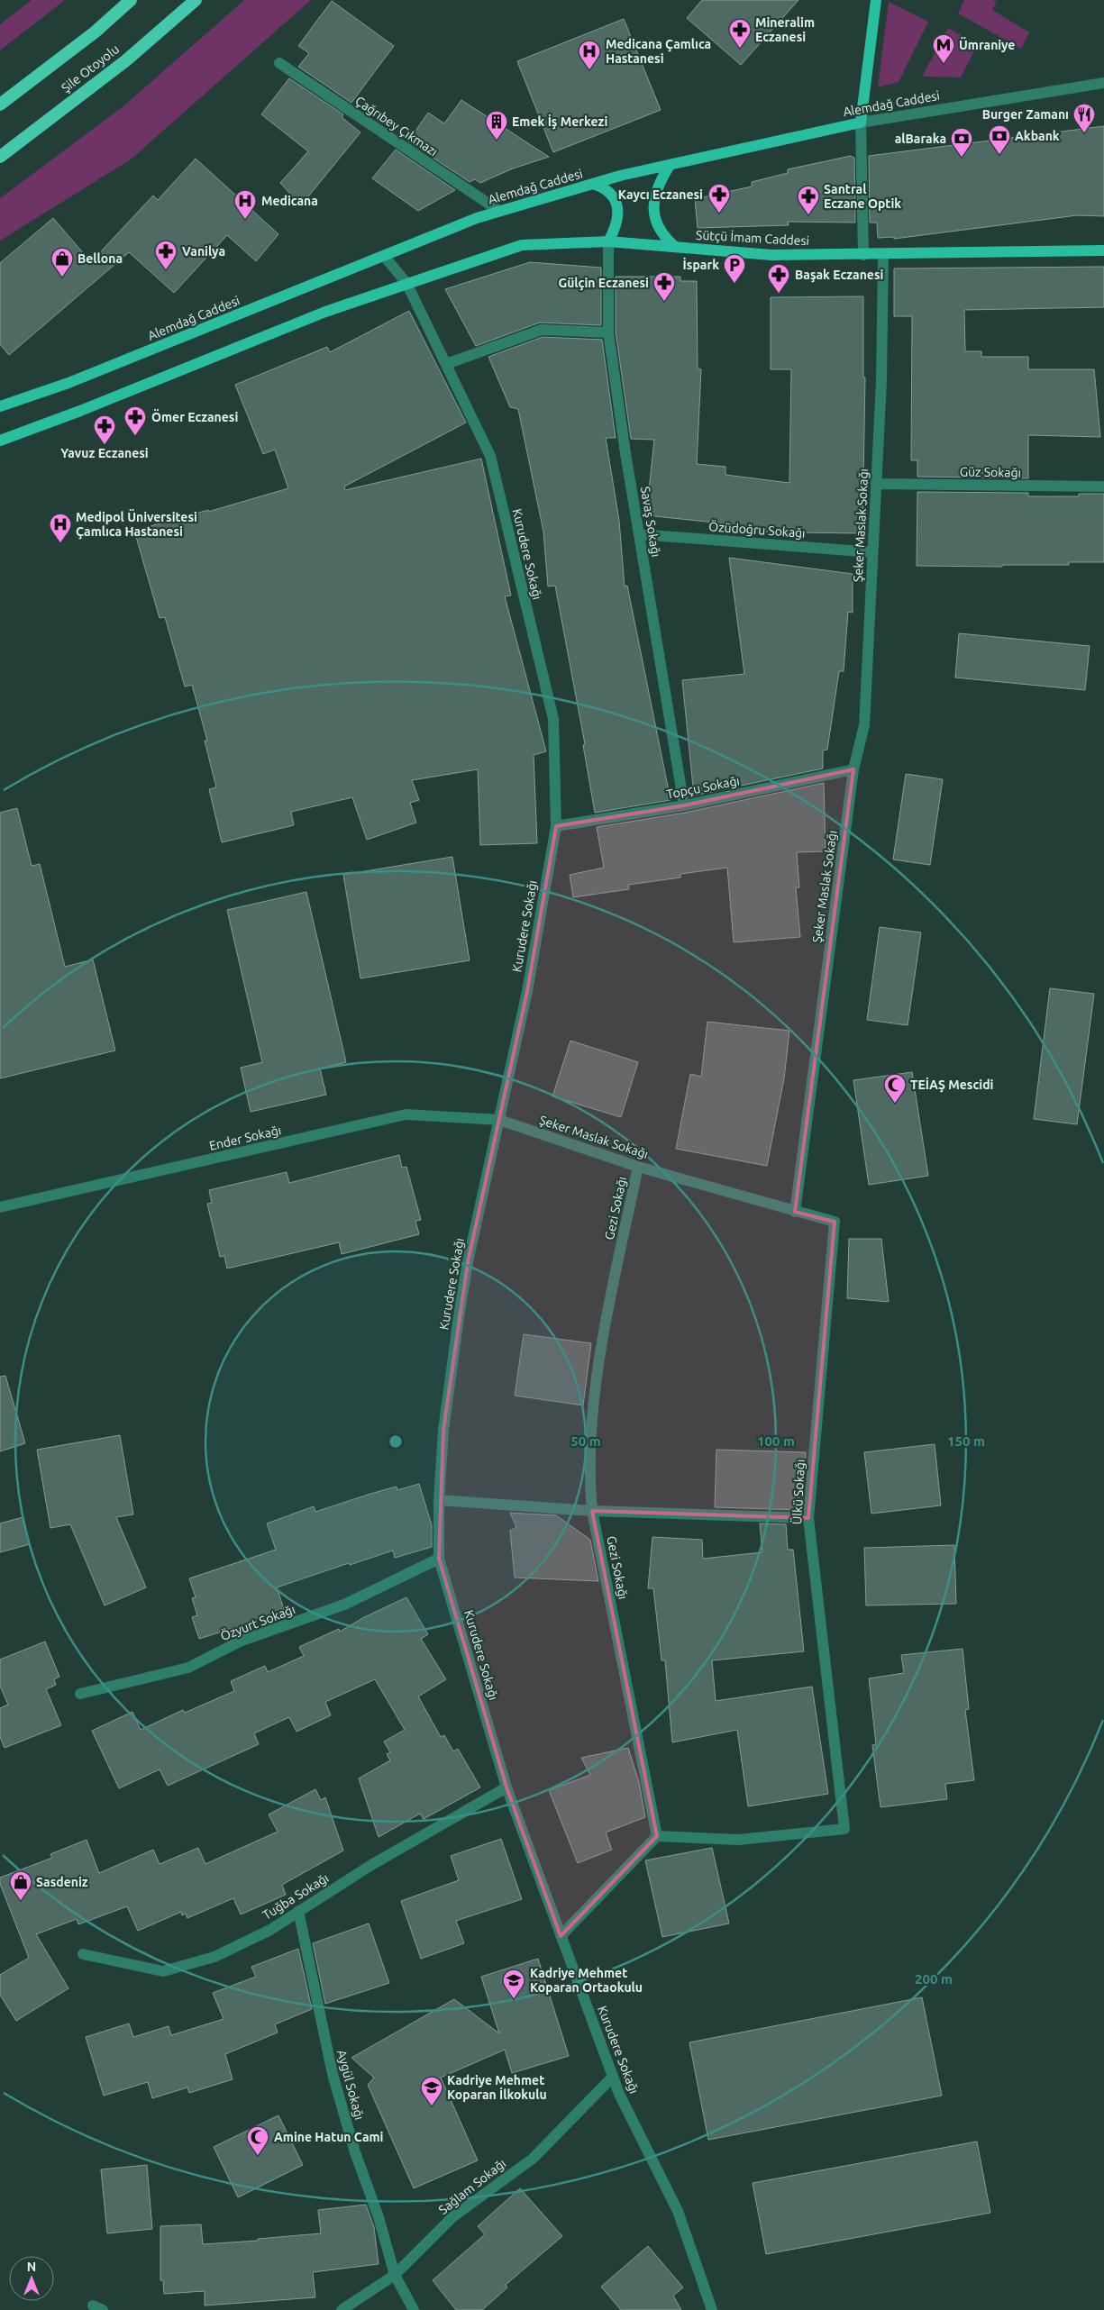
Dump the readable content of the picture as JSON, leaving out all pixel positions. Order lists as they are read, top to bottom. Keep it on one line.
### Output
{"streets":{"highway":["Şile Otoyolu"],"main road":["Alemdağ Caddesi","Sütçü İmam Caddesi"],"street":["Çağrıbey Çıkmazı","Güz Sokağı","Savaş Sokağı","Şeker Maslak Sokağı","Özüdoğru Sokağı","Kurudere Sokağı","Topçu Sokağı","Ender Sokağı","Gezi Sokağı","Ülkü Sokağı","Özyurt Sokağı","Tuğba Sokağı","Aygül Sokağı","Sağlam Sokağı"]},"crossings":[["Alemdağ Caddesi","Çağrıbey Çıkmazı"],["Alemdağ Caddesi","Kurudere Sokağı"],["Sütçü İmam Caddesi","Savaş Sokağı"],["Sütçü İmam Caddesi","Şeker Maslak Sokağı"],["Sütçü İmam Caddesi","Kurudere Sokağı"],["Güz Sokağı","Şeker Maslak Sokağı"],["Savaş Sokağı","Özüdoğru Sokağı"],["Savaş Sokağı","Topçu Sokağı"],["Şeker Maslak Sokağı","Özüdoğru Sokağı"],["Şeker Maslak Sokağı","Kurudere Sokağı"],["Şeker Maslak Sokağı","Topçu Sokağı"],["Şeker Maslak Sokağı","Ender Sokağı"],["Şeker Maslak Sokağı","Gezi Sokağı"],["Şeker Maslak Sokağı","Ülkü Sokağı"],["Kurudere Sokağı","Topçu Sokağı"],["Kurudere Sokağı","Ender Sokağı"],["Kurudere Sokağı","Özyurt Sokağı"],["Kurudere Sokağı","Tuğba Sokağı"],["Kurudere Sokağı","Sağlam Sokağı"],["Gezi Sokağı","Ülkü Sokağı"],["Tuğba Sokağı","Aygül Sokağı"],["Aygül Sokağı","Sağlam Sokağı"]],"places":{"pharmacy":["Mineralim Eczanesi","Kaycı Eczanesi","Santral Eczane Optik","Vanilya","Başak Eczanesi","Gülçin Eczanesi","Ömer Eczanesi","Yavuz Eczanesi"],"metro station":["Ümraniye"],"hospital":["Medicana Çamlıca Hastanesi","Medicana","Medipol Üniversitesi Çamlıca Hastanesi"],"restaurant":["Burger Zamanı"],"building":["Emek İş Merkezi"],"bank":["Akbank","alBaraka"],"shop":["Bellona","Sasdeniz"],"parking":["İspark"],"mosque":["TEİAŞ Mescidi","Amine Hatun Cami"],"school or university":["Kadriye Mehmet Koparan Ortaokulu","Kadriye Mehmet Koparan İlkokulu"]},"north":"top","rings":["50 m","100 m","150 m","200 m"]}
